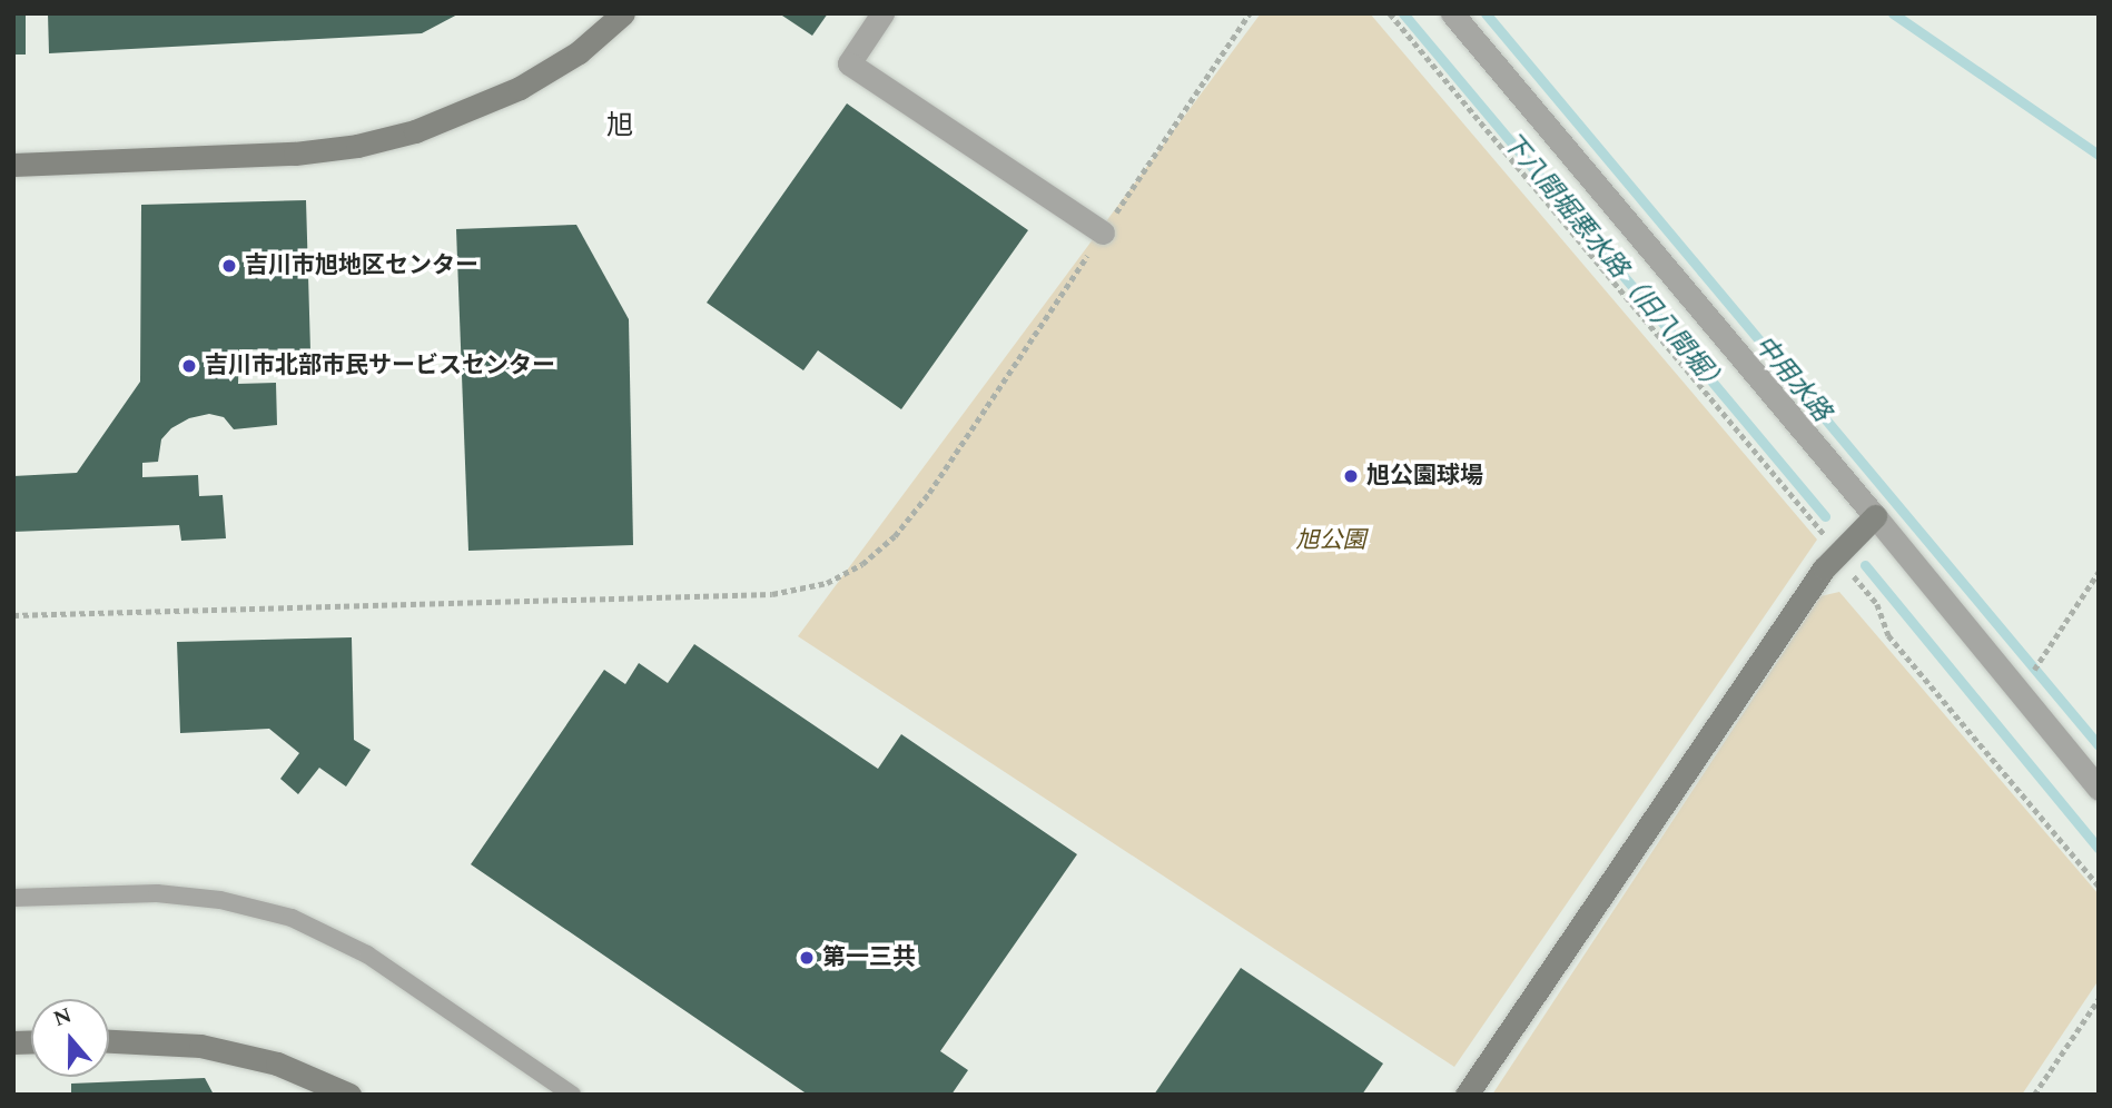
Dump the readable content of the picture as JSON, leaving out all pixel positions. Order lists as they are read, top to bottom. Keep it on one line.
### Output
{"districts":["旭"],"water":["下八間堀悪水路（旧八間堀）","中用水路"],"parks":["旭公園"],"places":["吉川市旭地区センター","吉川市北部市民サービスセンター","旭公園球場","第一三共"],"north":"top"}
